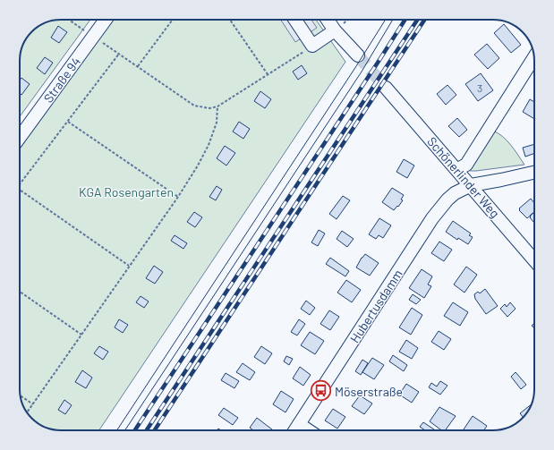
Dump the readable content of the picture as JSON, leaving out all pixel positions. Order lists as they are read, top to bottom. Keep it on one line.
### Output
{"streets":{"street":["Straße 94","Schönerlinder Weg","Hubertusdamm"]},"crossings":[["Schönerlinder Weg","Hubertusdamm"]],"parks":["KGA Rosengarten"],"places":{"bus stop":["Möserstraße"]},"house_numbers":["3"]}
